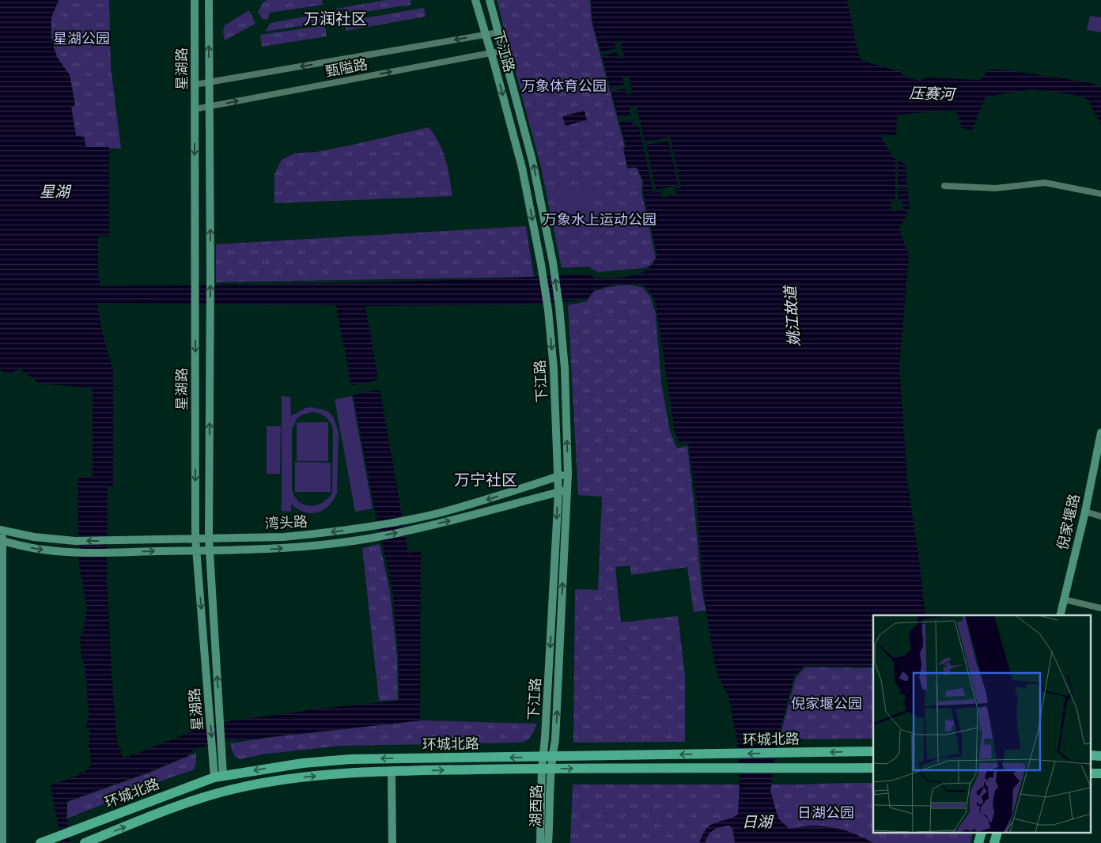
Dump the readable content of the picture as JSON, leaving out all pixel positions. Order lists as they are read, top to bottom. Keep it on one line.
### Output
{"streets":{"main road":["下江路","星湖路","倪家堰路","湾头路","环城北路","湖西路"],"street":["甄隘路"]},"crossings":[["下江路","甄隘路"],["下江路","湾头路"],["下江路","环城北路"],["下江路","湖西路"],["甄隘路","星湖路"],["星湖路","湾头路"],["星湖路","环城北路"],["环城北路","湖西路"]],"districts":["万润社区","万宁社区"],"water":["压赛河","星湖","姚江故道","日湖"],"parks":["星湖公园","万象体育公园","万象水上运动公园","倪家堰公园","日湖公园"]}
